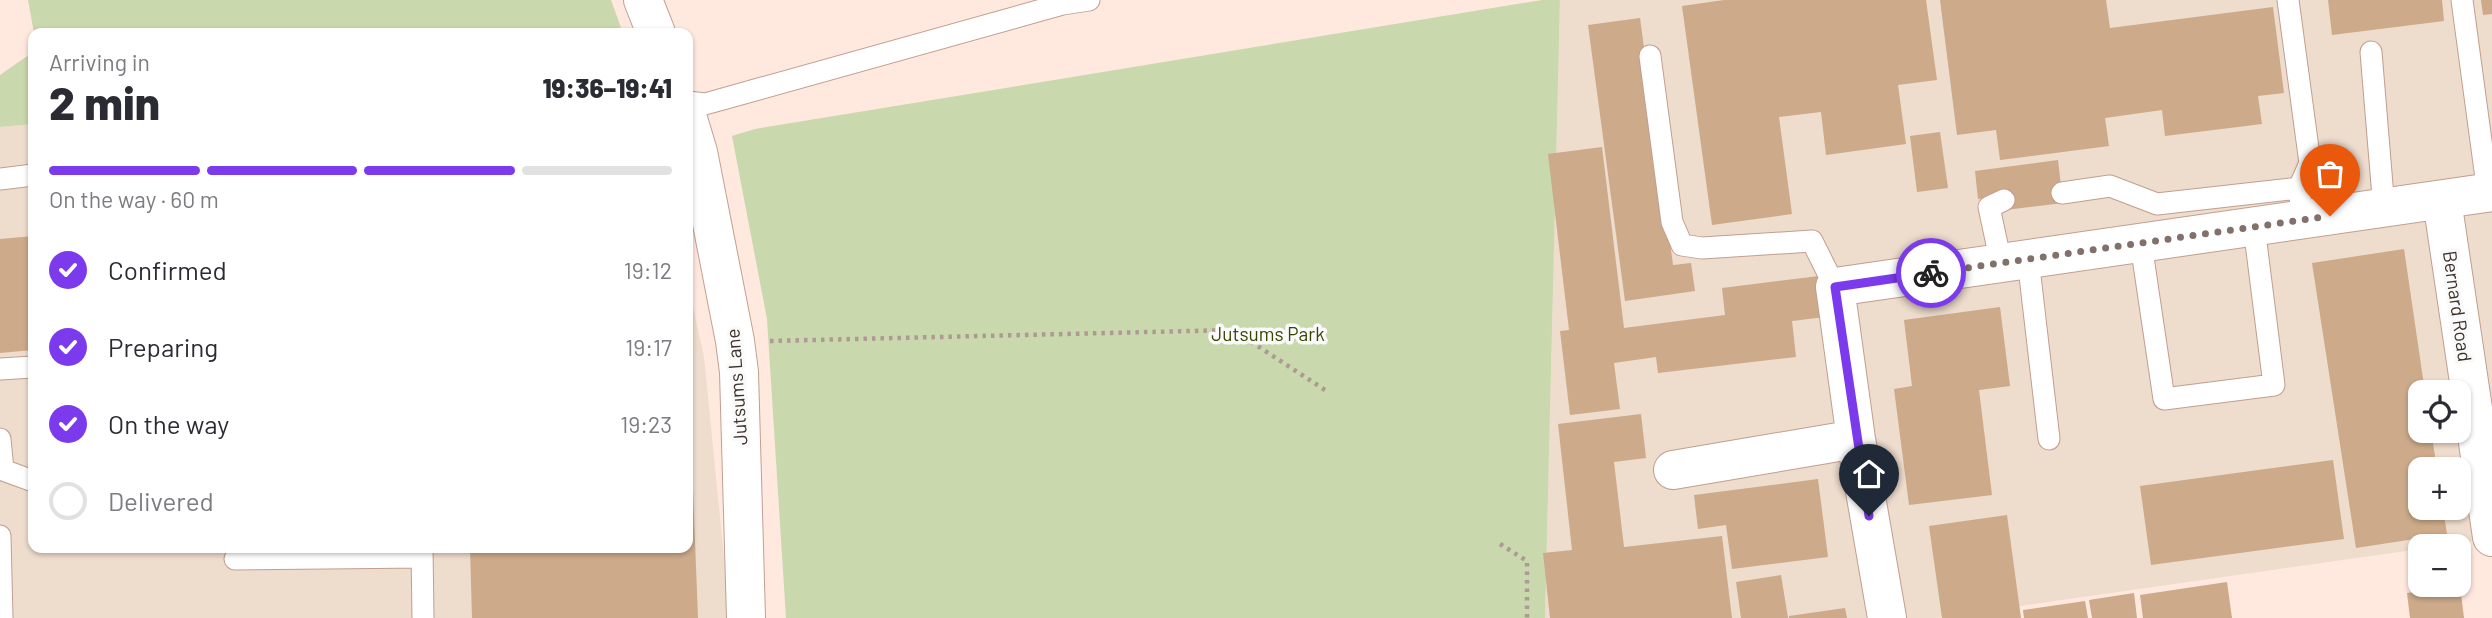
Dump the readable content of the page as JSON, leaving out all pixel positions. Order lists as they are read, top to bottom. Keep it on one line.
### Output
{"streets":{"street":["Bernard Road","Jutsums Lane"]},"parks":["Jutsums Park"],"page":{"heading":["2 min","Arriving in","19:36–19:41"],"bar":"On the way · 60 m","list":[["Confirmed","19:12"],["Preparing","19:17"],["On the way","19:23"],"Delivered"],"map_buttons":["+","−"]}}
